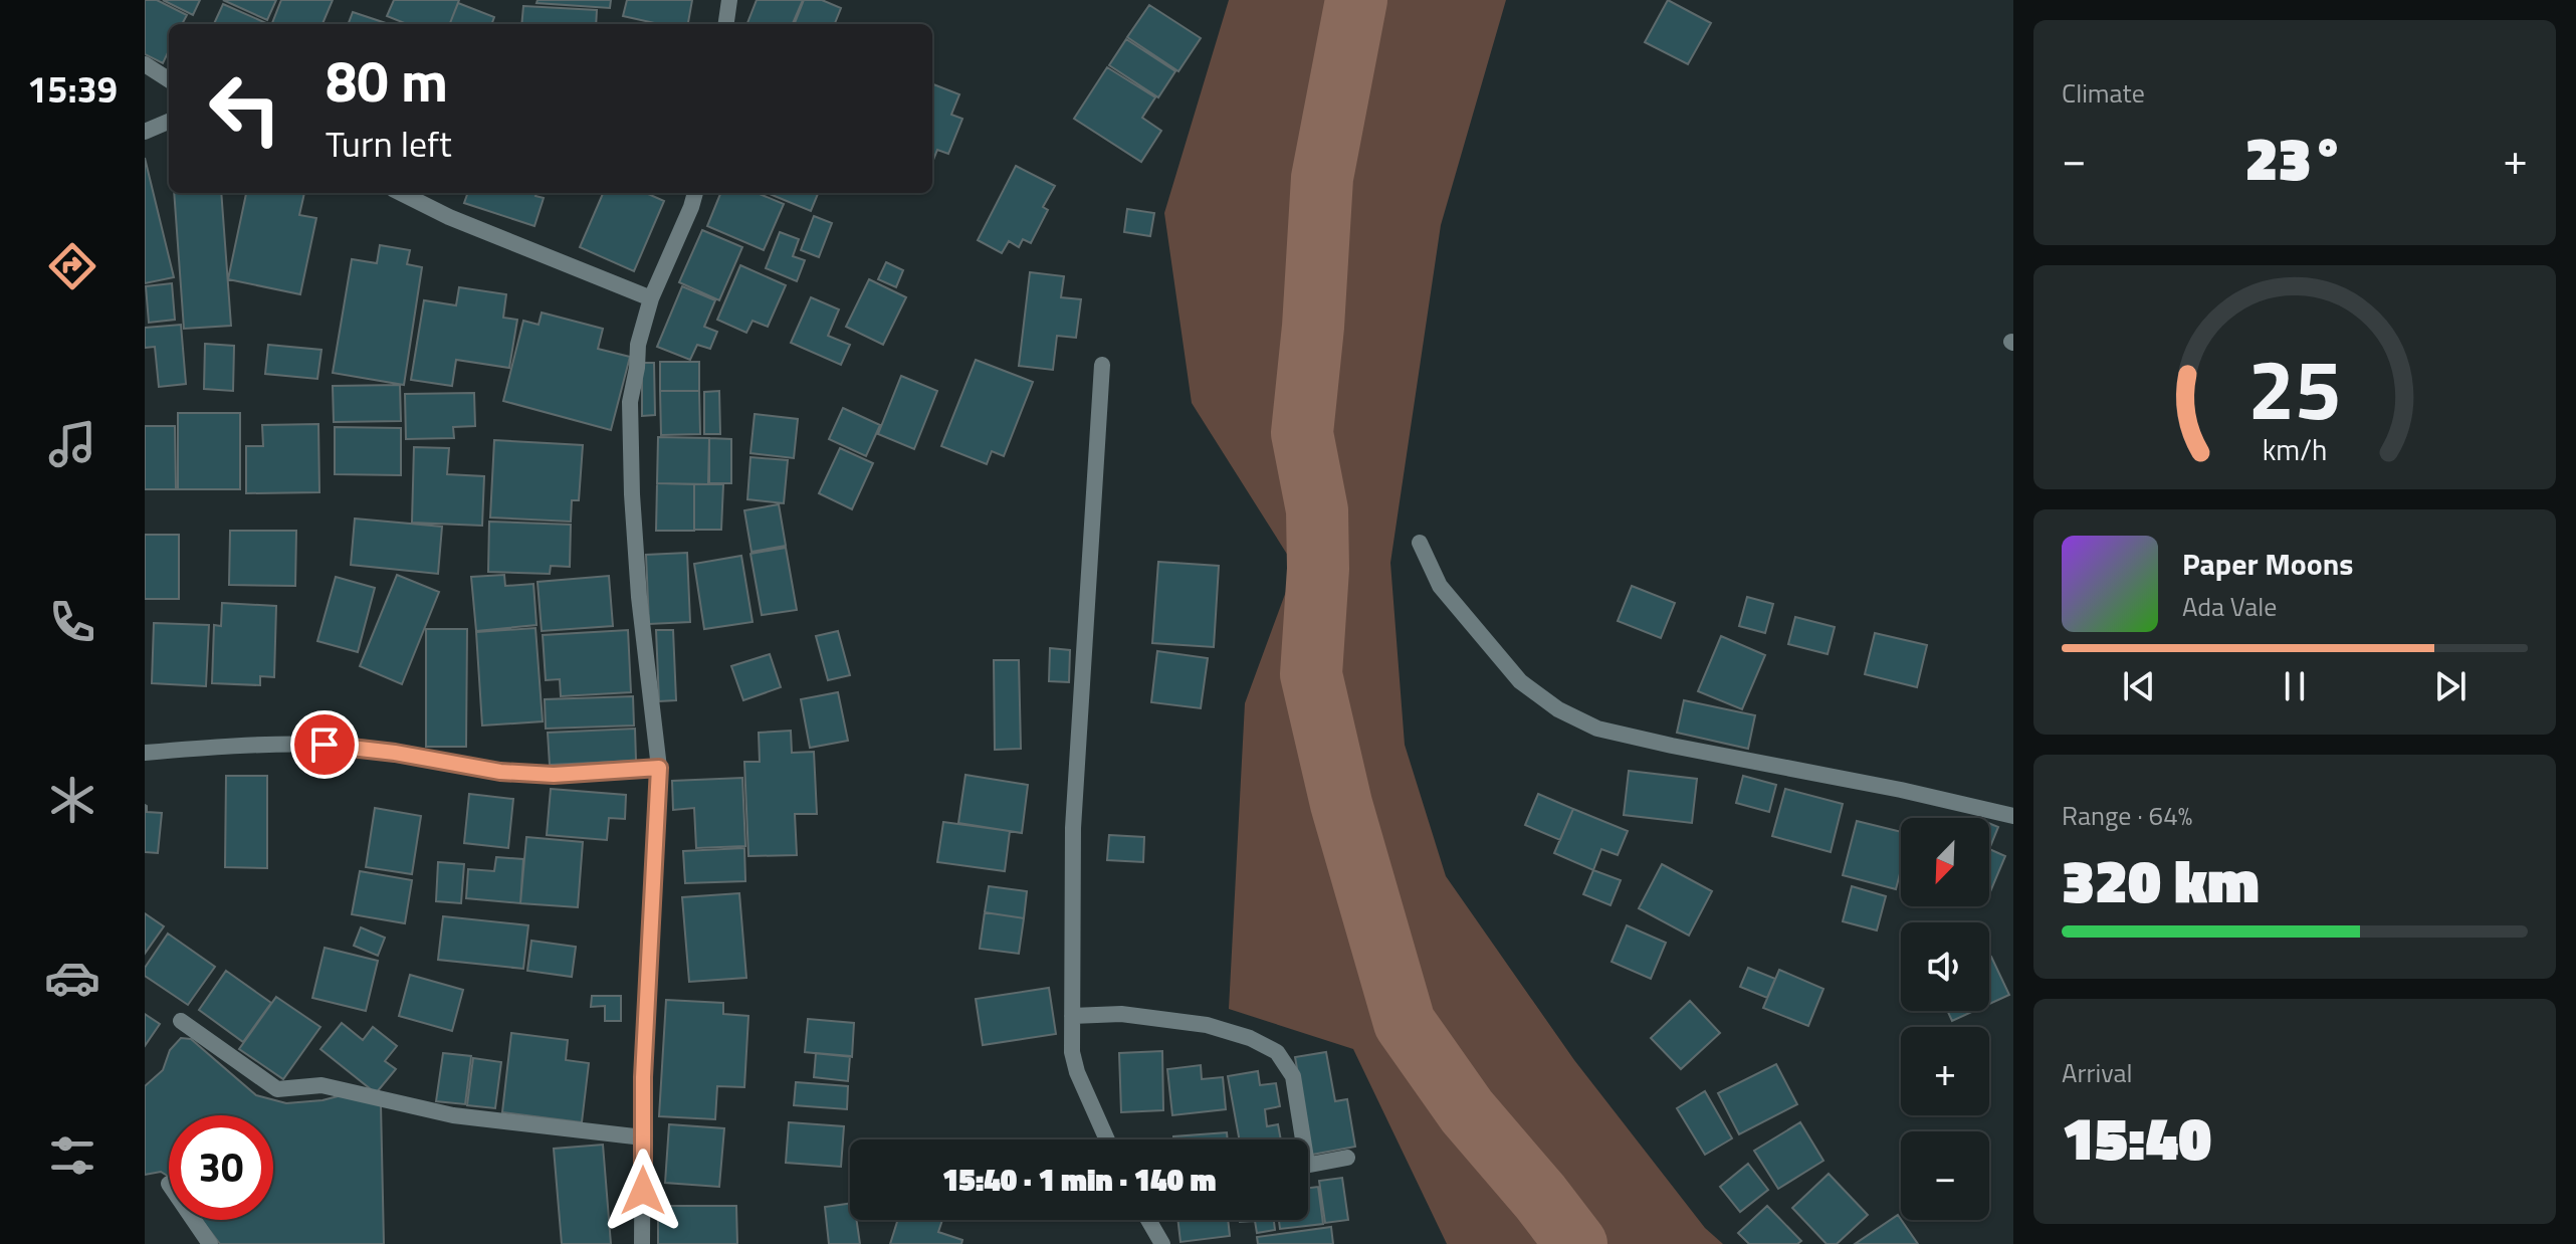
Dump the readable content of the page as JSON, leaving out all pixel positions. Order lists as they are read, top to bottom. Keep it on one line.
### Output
{"north":"bottom left","page":{"tabs":"15:39","tile":["Climate",["Range · 64%","320 km"],["Arrival","15:40"]],"turn":["80 m","Turn left"],"heat":["−","23°","+"],"song":["Paper Moons","Ada Vale"],"map_buttons":["+","−"],"limit":"30","trip":"15:40 · 1 min · 140 m","gauge":["25","km/h"]}}
